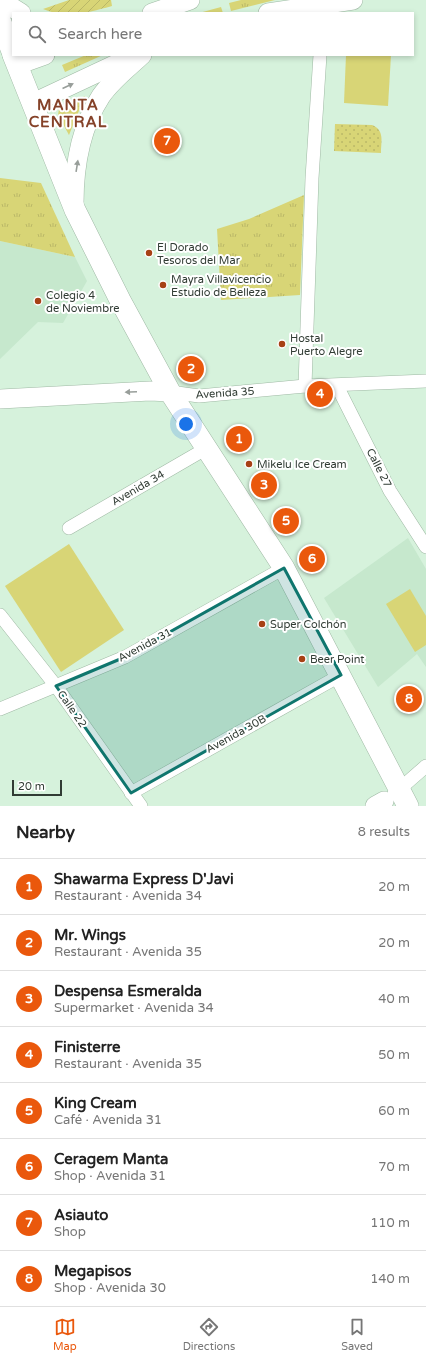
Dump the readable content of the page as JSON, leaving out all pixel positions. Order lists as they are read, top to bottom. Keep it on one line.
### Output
{"streets":{"main road":["Avenida 35"],"street":["Calle 27","Avenida 34","Avenida 31","Calle 22","Avenida 30B"]},"crossings":[["Avenida 35","Calle 27"],["Avenida 31","Calle 22"],["Calle 22","Avenida 30B"]],"one_way":["Avenida 35"],"districts":["MANTA CENTRAL"],"places":["El Dorado Tesoros del Mar","Mayra Villavicencio Estudio de Belleza","Colegio 4 de Noviembre","Hostal Puerto Alegre","Mikelu Ice Cream","Super Colchón","Beer Point"],"scale_bar":"20 m","page":{"search":"Search here","pins":["7","2","4","1","3","5","6","8"],"scale":"20 m","heading":["Nearby","8 results"],"list":[{"mark":"1","name":"Shawarma Express D'Javi","note":"Restaurant · Avenida 34","value":"20 m"},{"mark":"2","name":"Mr. Wings","note":"Restaurant · Avenida 35","value":"20 m"},{"mark":"3","name":"Despensa Esmeralda","note":"Supermarket · Avenida 34","value":"40 m"},{"mark":"4","name":"Finisterre","note":"Restaurant · Avenida 35","value":"50 m"},{"mark":"5","name":"King Cream","note":"Café · Avenida 31","value":"60 m"},{"mark":"6","name":"Ceragem Manta","note":"Shop · Avenida 31","value":"70 m"},{"mark":"7","name":"Asiauto","note":"Shop","value":"110 m"},{"mark":"8","name":"Megapisos","note":"Shop · Avenida 30","value":"140 m"}],"nav":["Map","Directions","Saved"]}}
